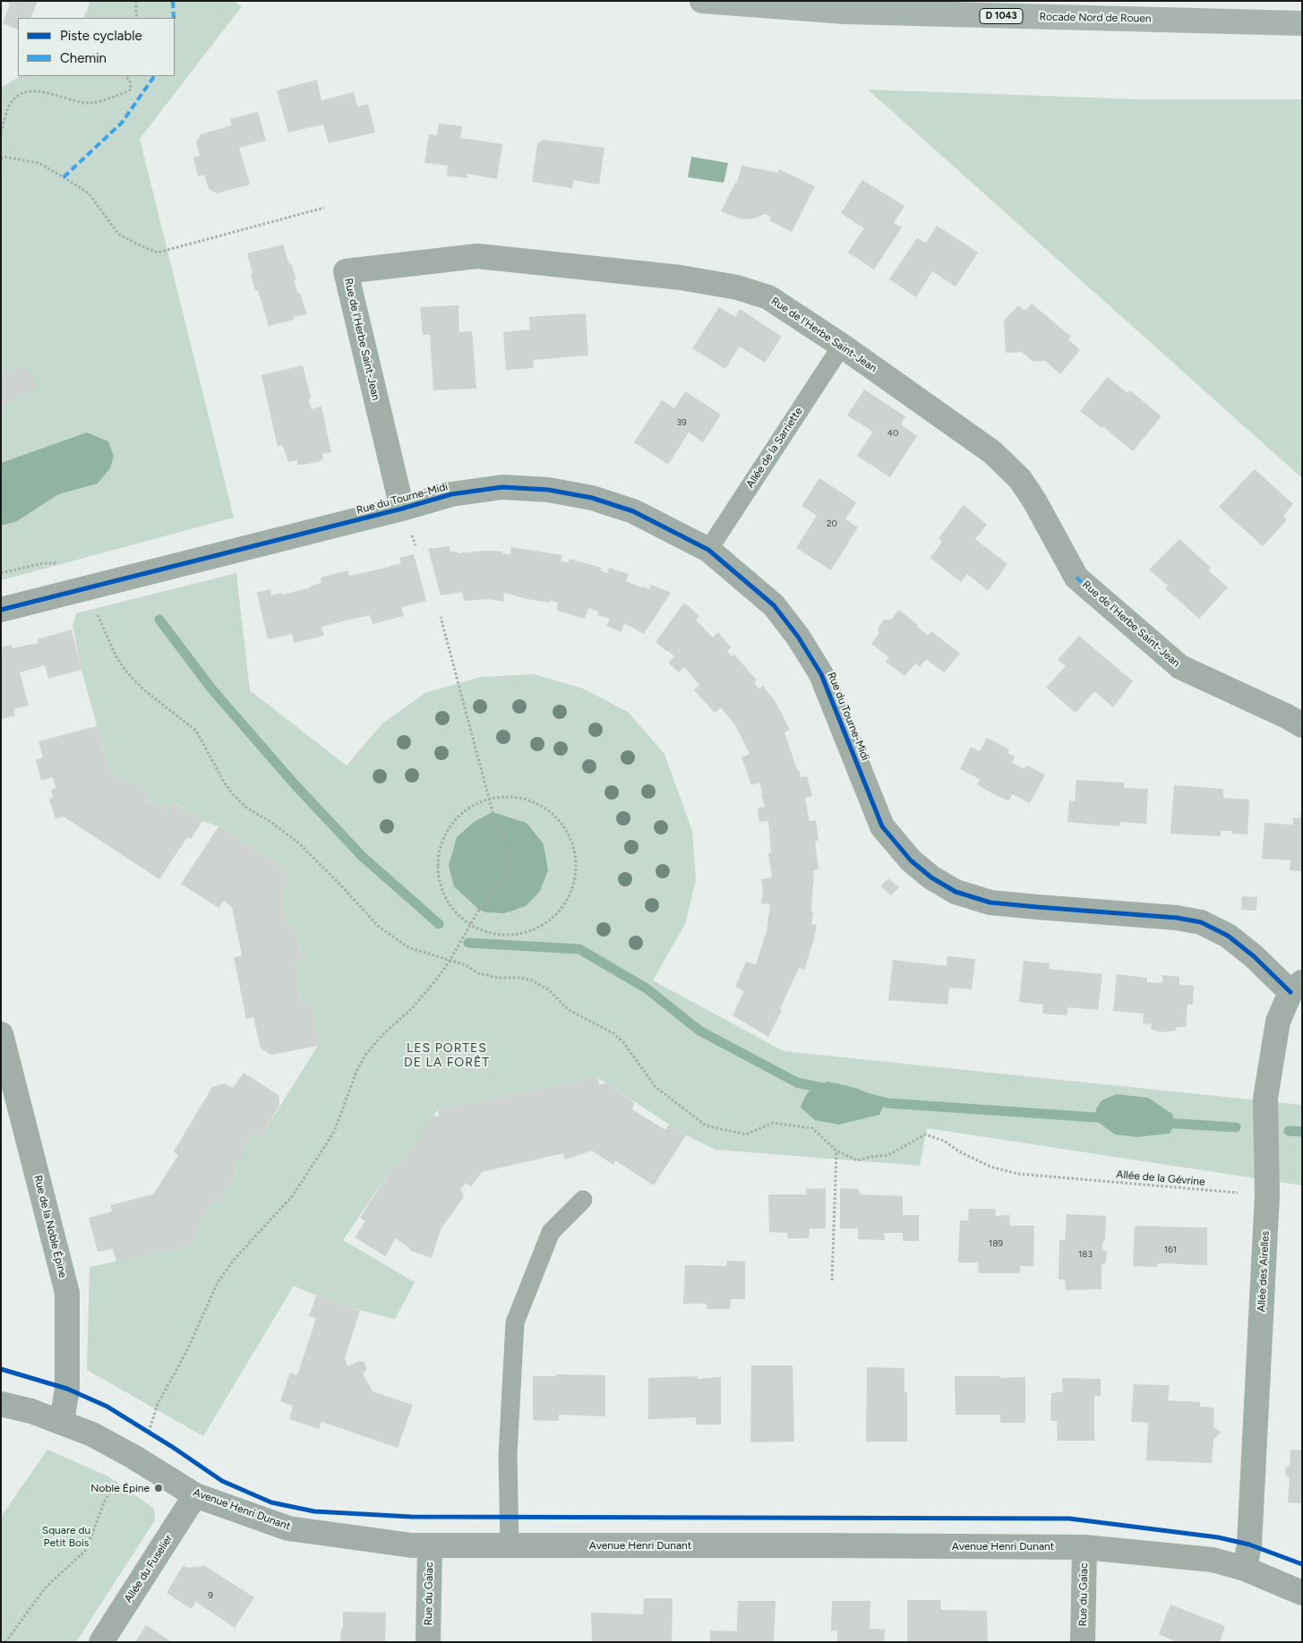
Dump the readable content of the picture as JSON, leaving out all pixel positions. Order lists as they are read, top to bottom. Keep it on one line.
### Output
{"streets":{"highway":["D 1043","Rocade Nord de Rouen"],"street":["Rue de l'Herbe Saint-Jean","Rue du Tourne-Midi","Rue de la Noble Épine","Allée des Airelles","Avenue Henri Dunant","Allée du Fuselier","Rue du Gaïac"],"lane":["Allée de la Sarriette"],"path":["Allée de la Gévrine"]},"crossings":[["Rue de l'Herbe Saint-Jean","Allée de la Sarriette"],["Rue de l'Herbe Saint-Jean","Rue du Tourne-Midi"],["Allée de la Sarriette","Rue du Tourne-Midi"],["Rue du Tourne-Midi","Allée des Airelles"],["Allée de la Gévrine","Allée des Airelles"],["Rue de la Noble Épine","Avenue Henri Dunant"],["Allée des Airelles","Avenue Henri Dunant"],["Avenue Henri Dunant","Allée du Fuselier"],["Avenue Henri Dunant","Rue du Gaïac"]],"districts":["LES PORTES DE LA FORÊT"],"parks":["Square du Petit Bois"],"places":["Noble Épine"],"house_numbers":["39","40","20","189","161","183","9"],"legend":["Piste cyclable","Chemin"]}
